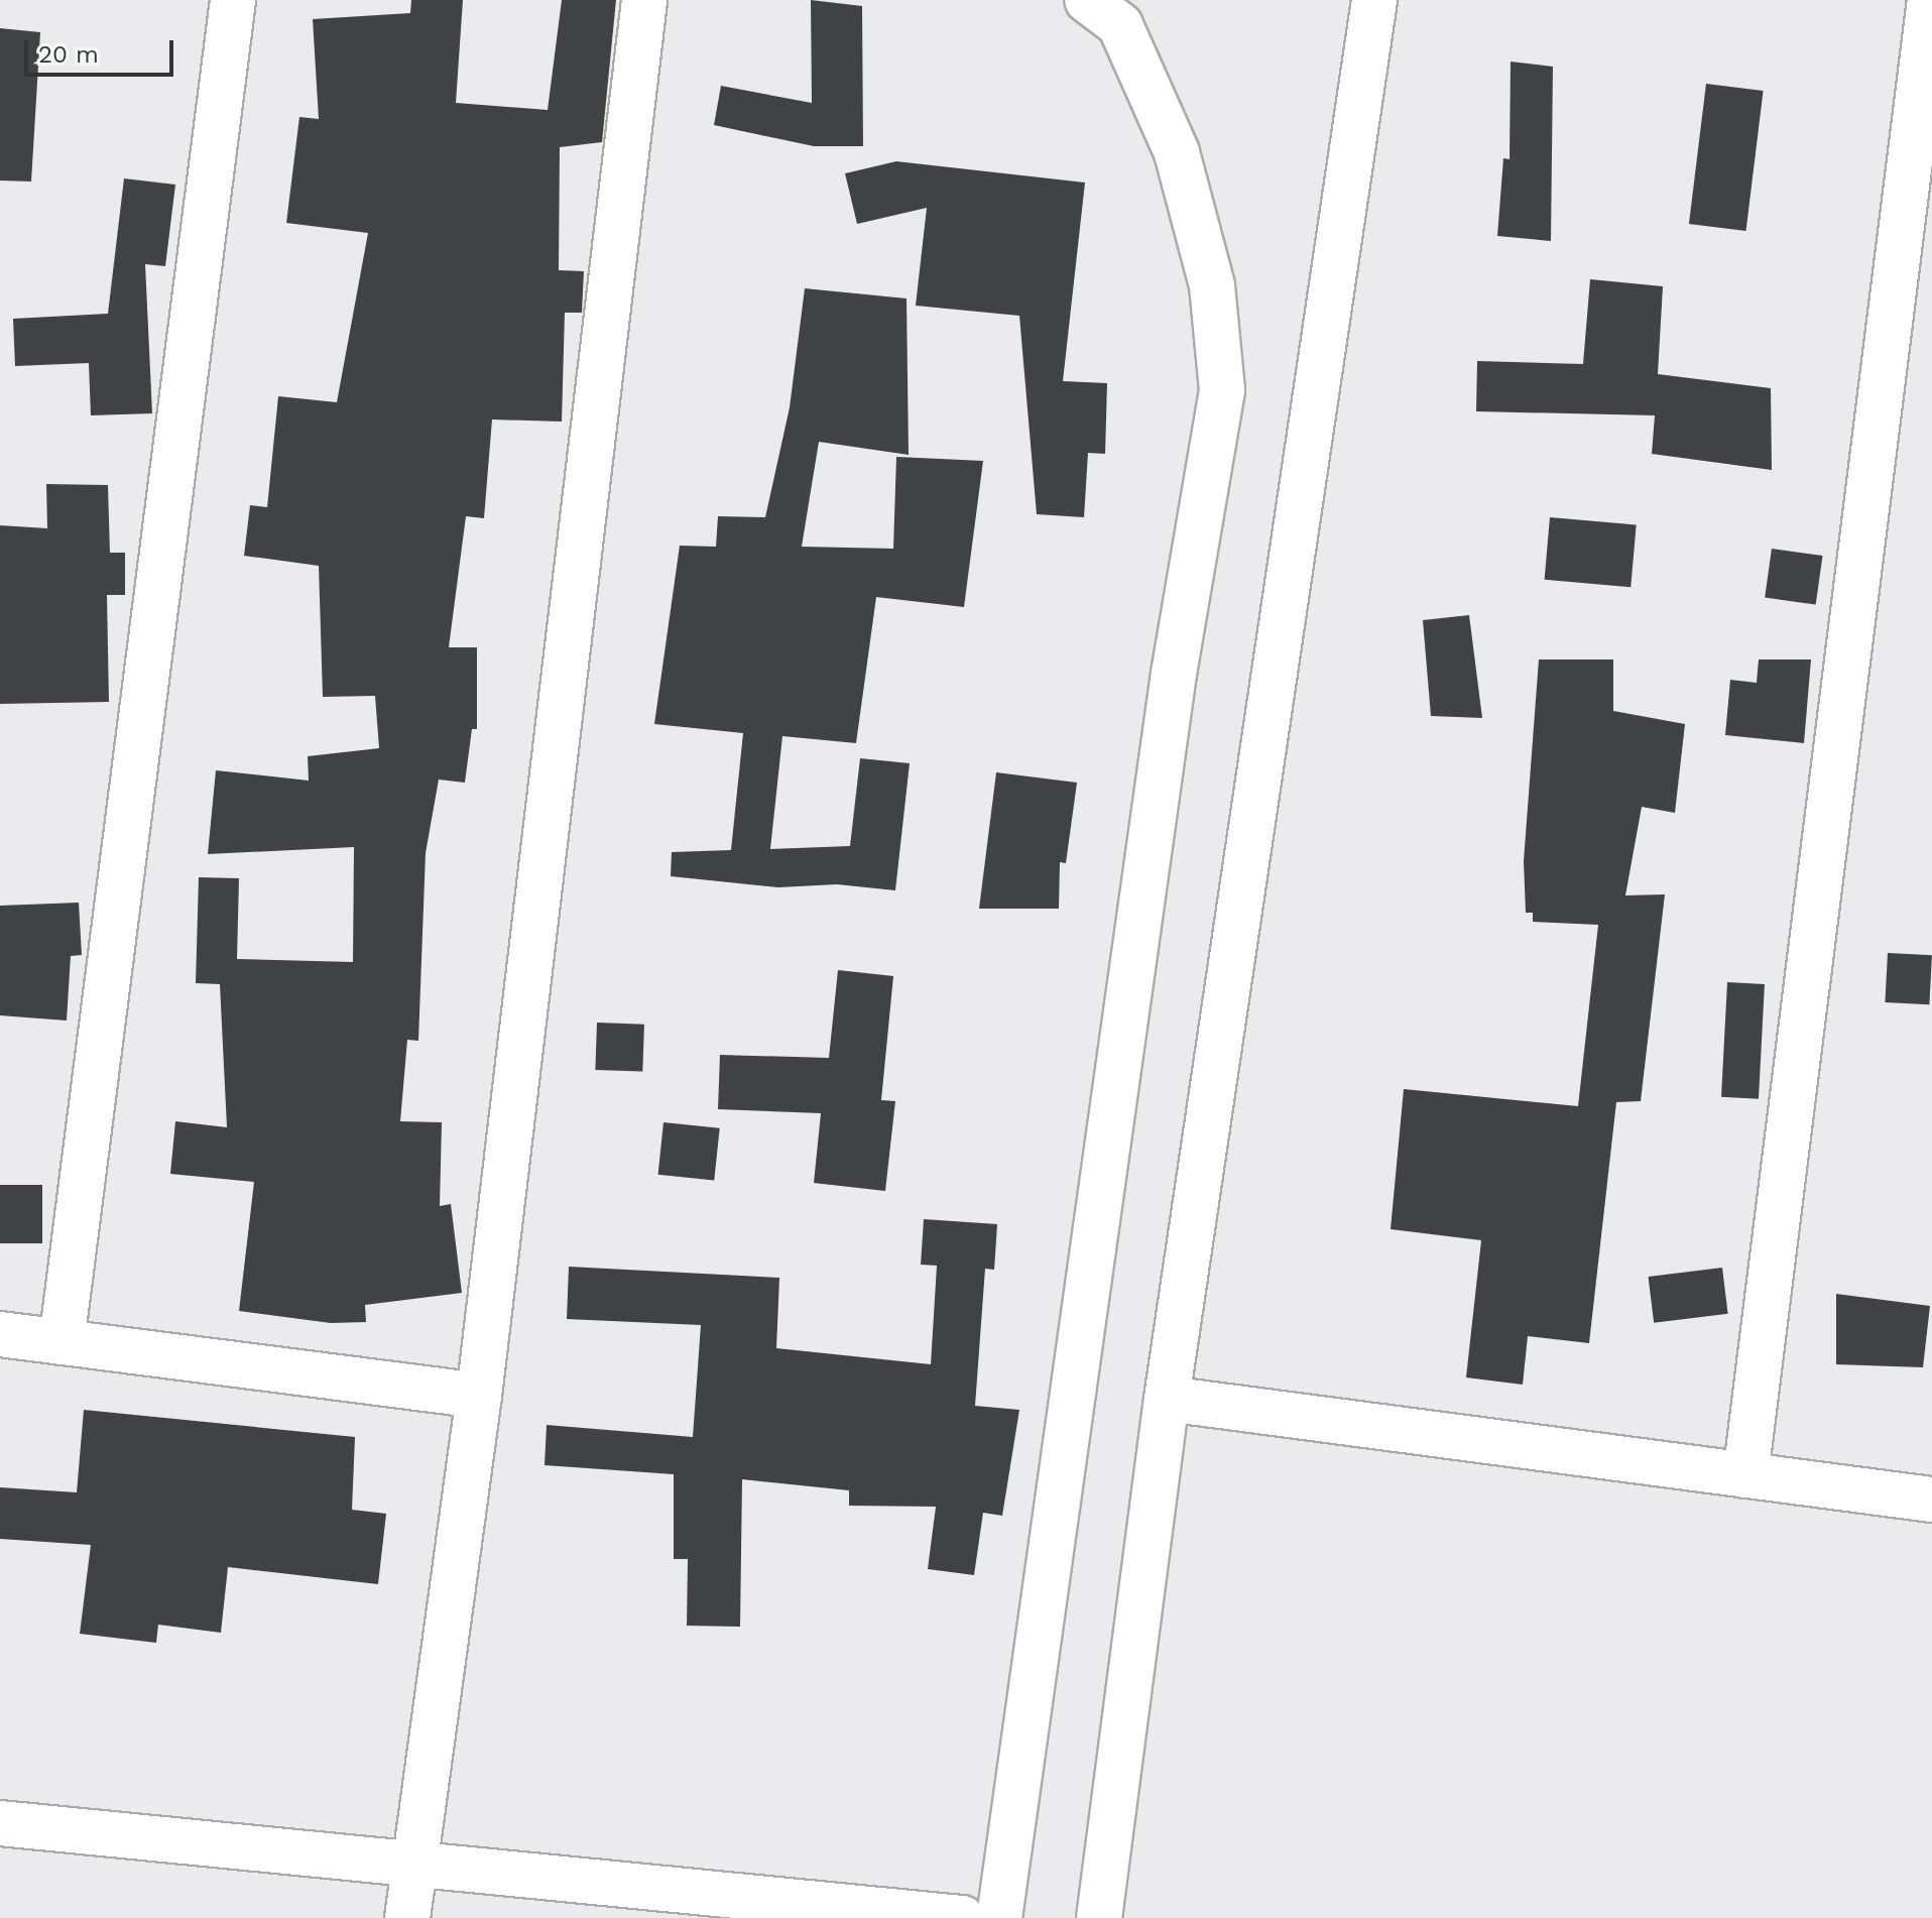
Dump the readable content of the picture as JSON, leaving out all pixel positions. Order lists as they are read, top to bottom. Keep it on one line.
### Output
{"scale_bar":"20 m"}
